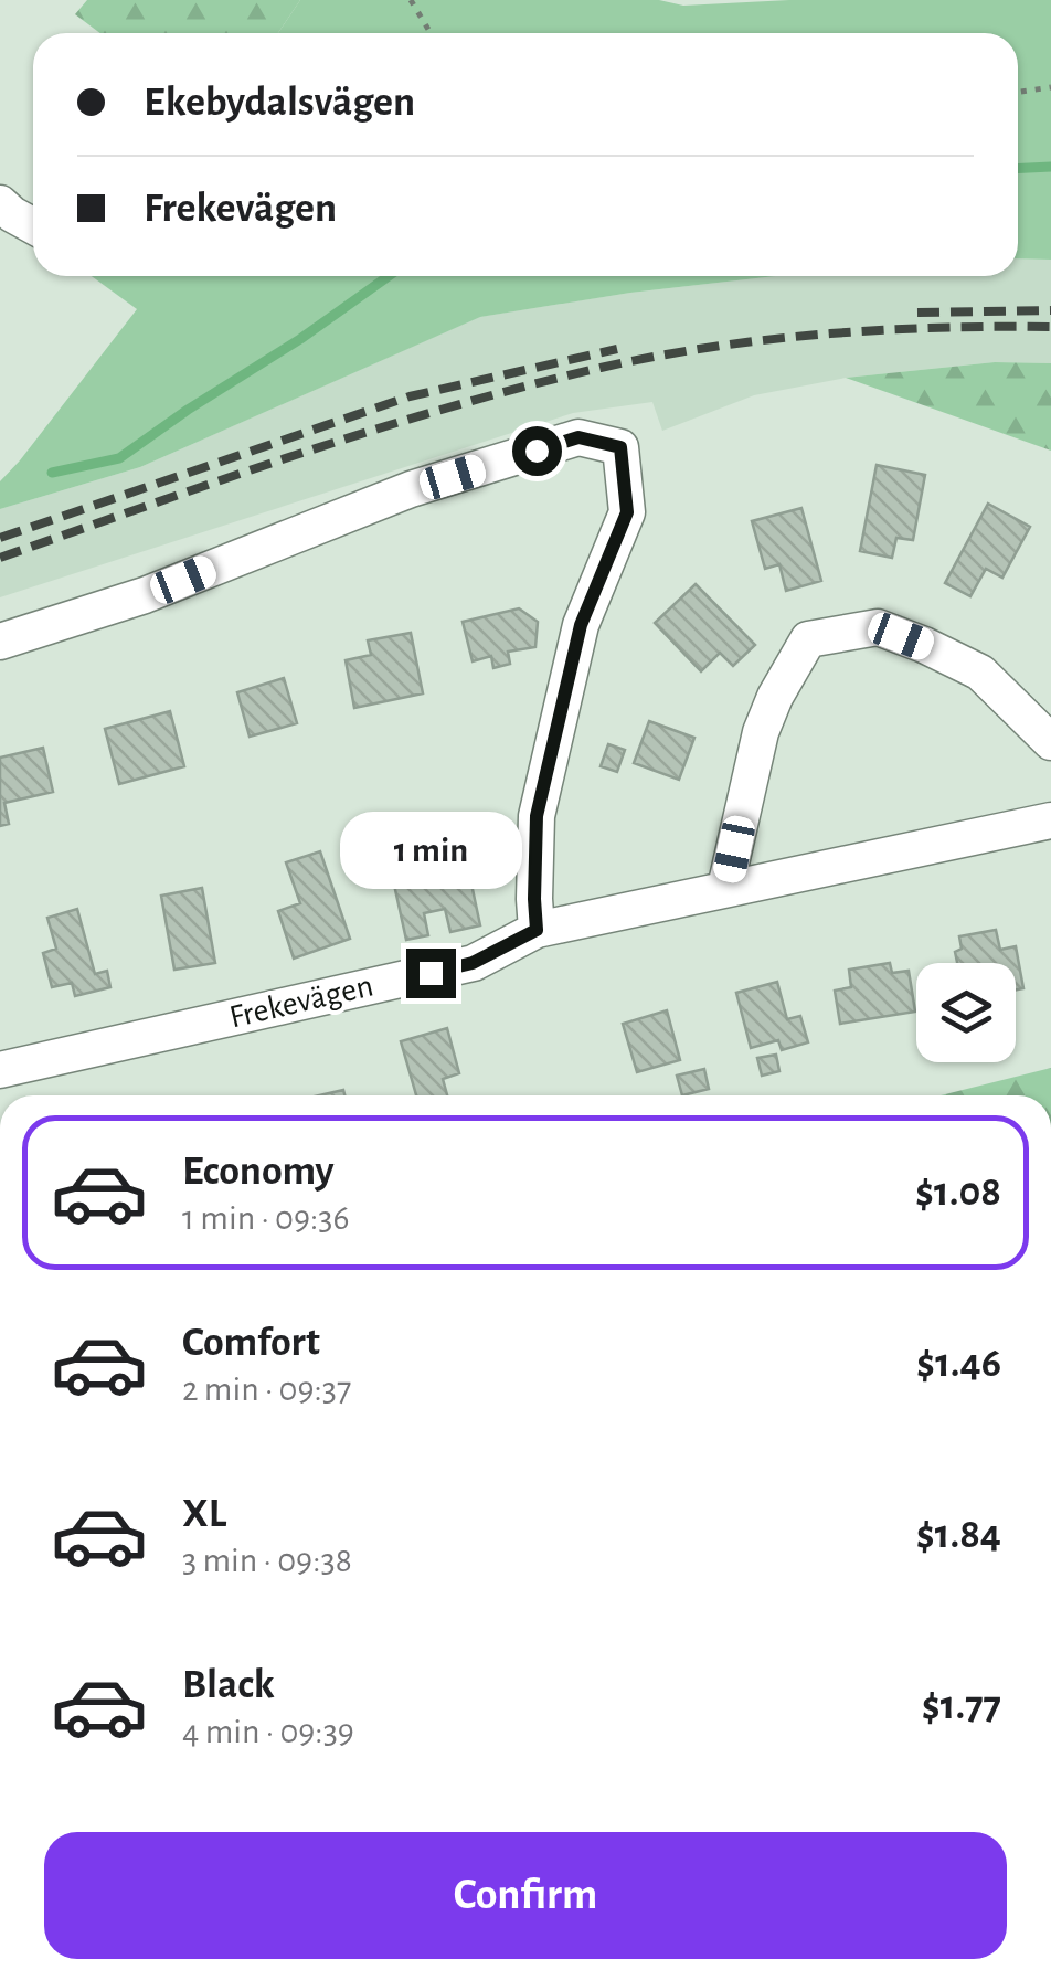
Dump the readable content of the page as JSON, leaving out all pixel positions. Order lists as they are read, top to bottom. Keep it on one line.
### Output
{"streets":{"street":["Frekevägen"]},"page":{"banner":["Ekebydalsvägen","Frekevägen"],"bubble":"1 min","list":[{"name":"Economy","note":"1 min · 09:36","value":"$1.08"},{"name":"Comfort","note":"2 min · 09:37","value":"$1.46"},{"name":"XL","note":"3 min · 09:38","value":"$1.84"},{"name":"Black","note":"4 min · 09:39","value":"$1.77"}],"buttons":"Confirm"}}
